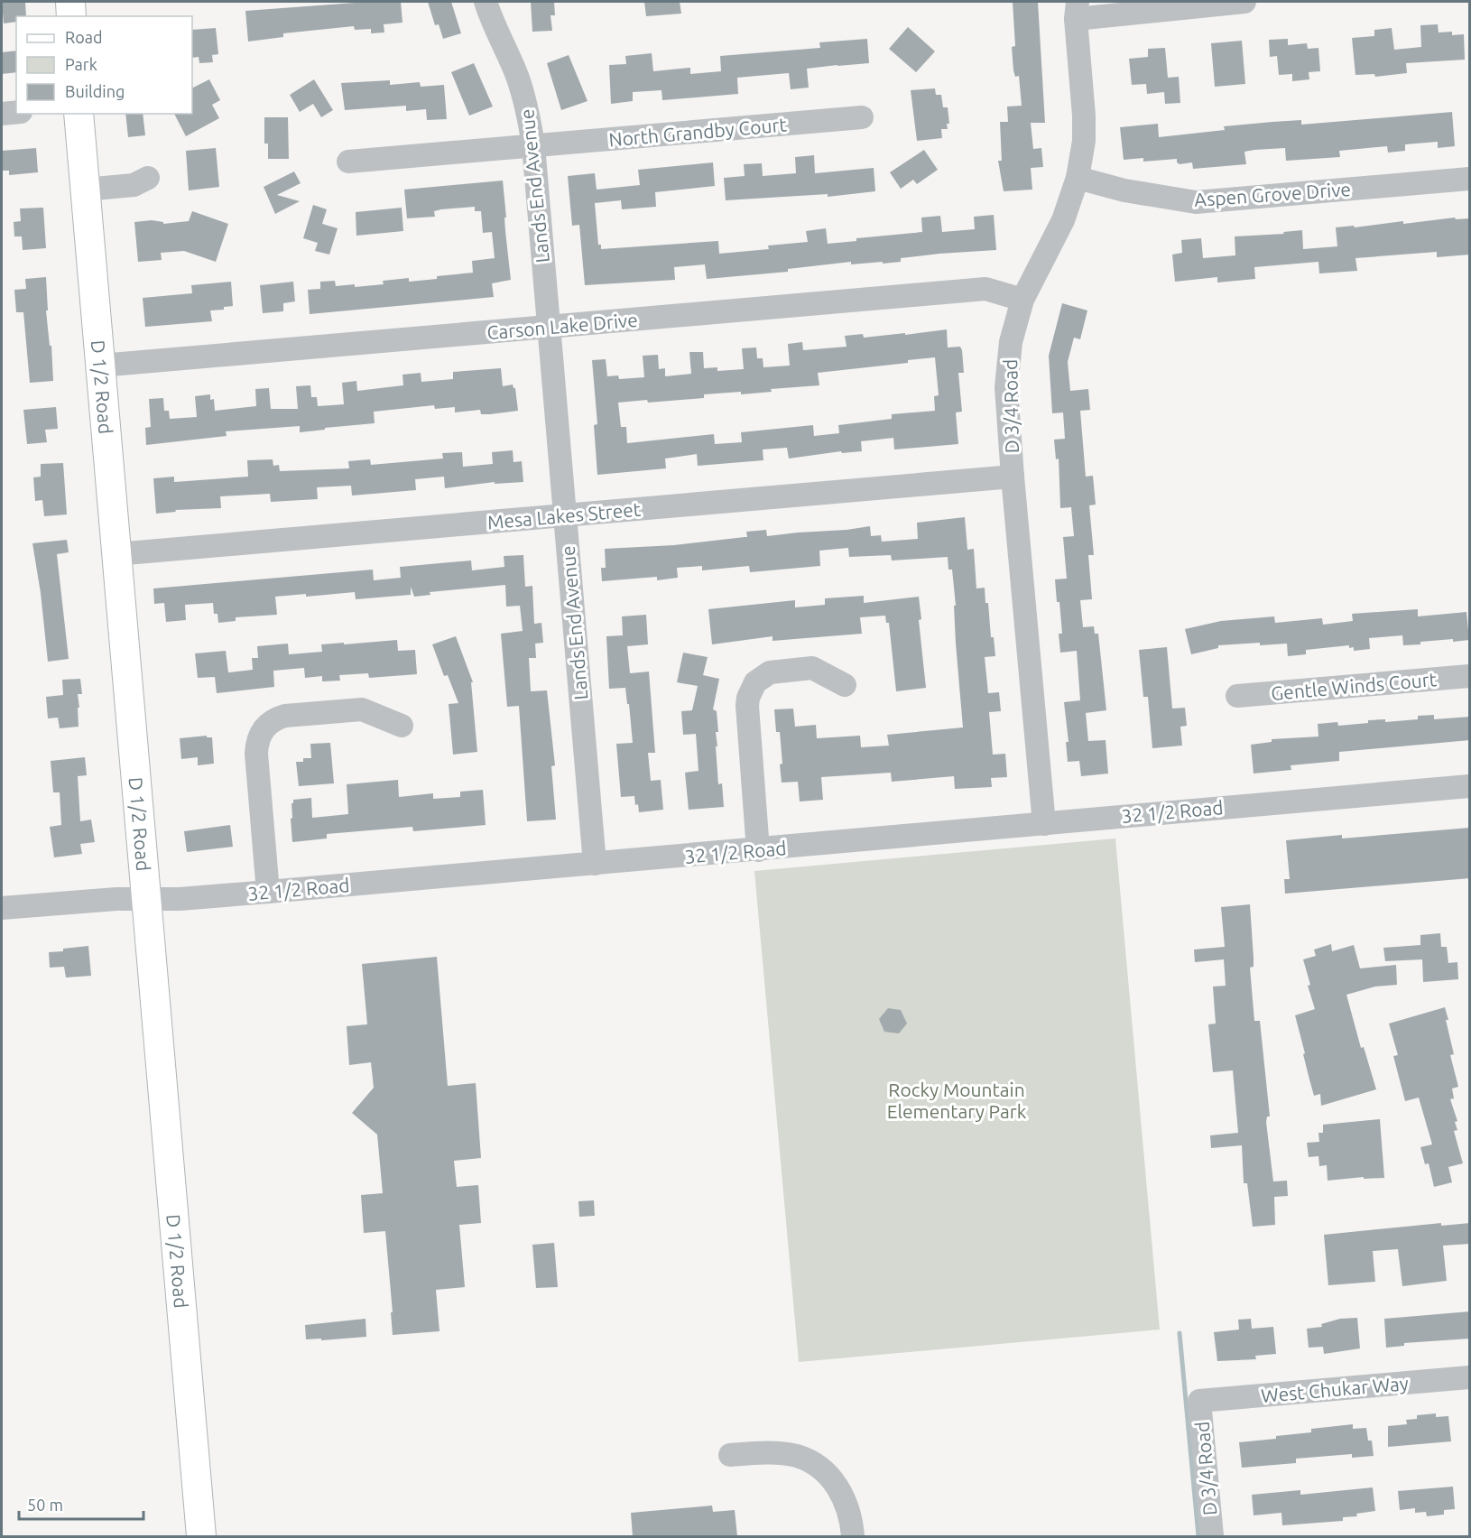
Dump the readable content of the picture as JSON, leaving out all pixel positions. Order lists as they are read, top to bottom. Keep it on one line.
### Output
{"streets":{"main road":["D 1/2 Road"],"street":["North Grandby Court","Lands End Avenue","Aspen Grove Drive","Carson Lake Drive","D 3/4 Road","Mesa Lakes Street","Gentle Winds Court","32 1/2 Road","West Chukar Way"]},"crossings":[["North Grandby Court","Lands End Avenue"],["Lands End Avenue","Carson Lake Drive"],["Lands End Avenue","Mesa Lakes Street"],["Lands End Avenue","32 1/2 Road"],["Aspen Grove Drive","D 3/4 Road"],["Carson Lake Drive","D 1/2 Road"],["Carson Lake Drive","D 3/4 Road"],["D 1/2 Road","Mesa Lakes Street"],["D 1/2 Road","32 1/2 Road"],["D 3/4 Road","Mesa Lakes Street"],["D 3/4 Road","32 1/2 Road"],["D 3/4 Road","West Chukar Way"]],"parks":["Rocky Mountain Elementary Park"],"legend":["Road","Park","Building"],"scale_bar":"50 m"}
